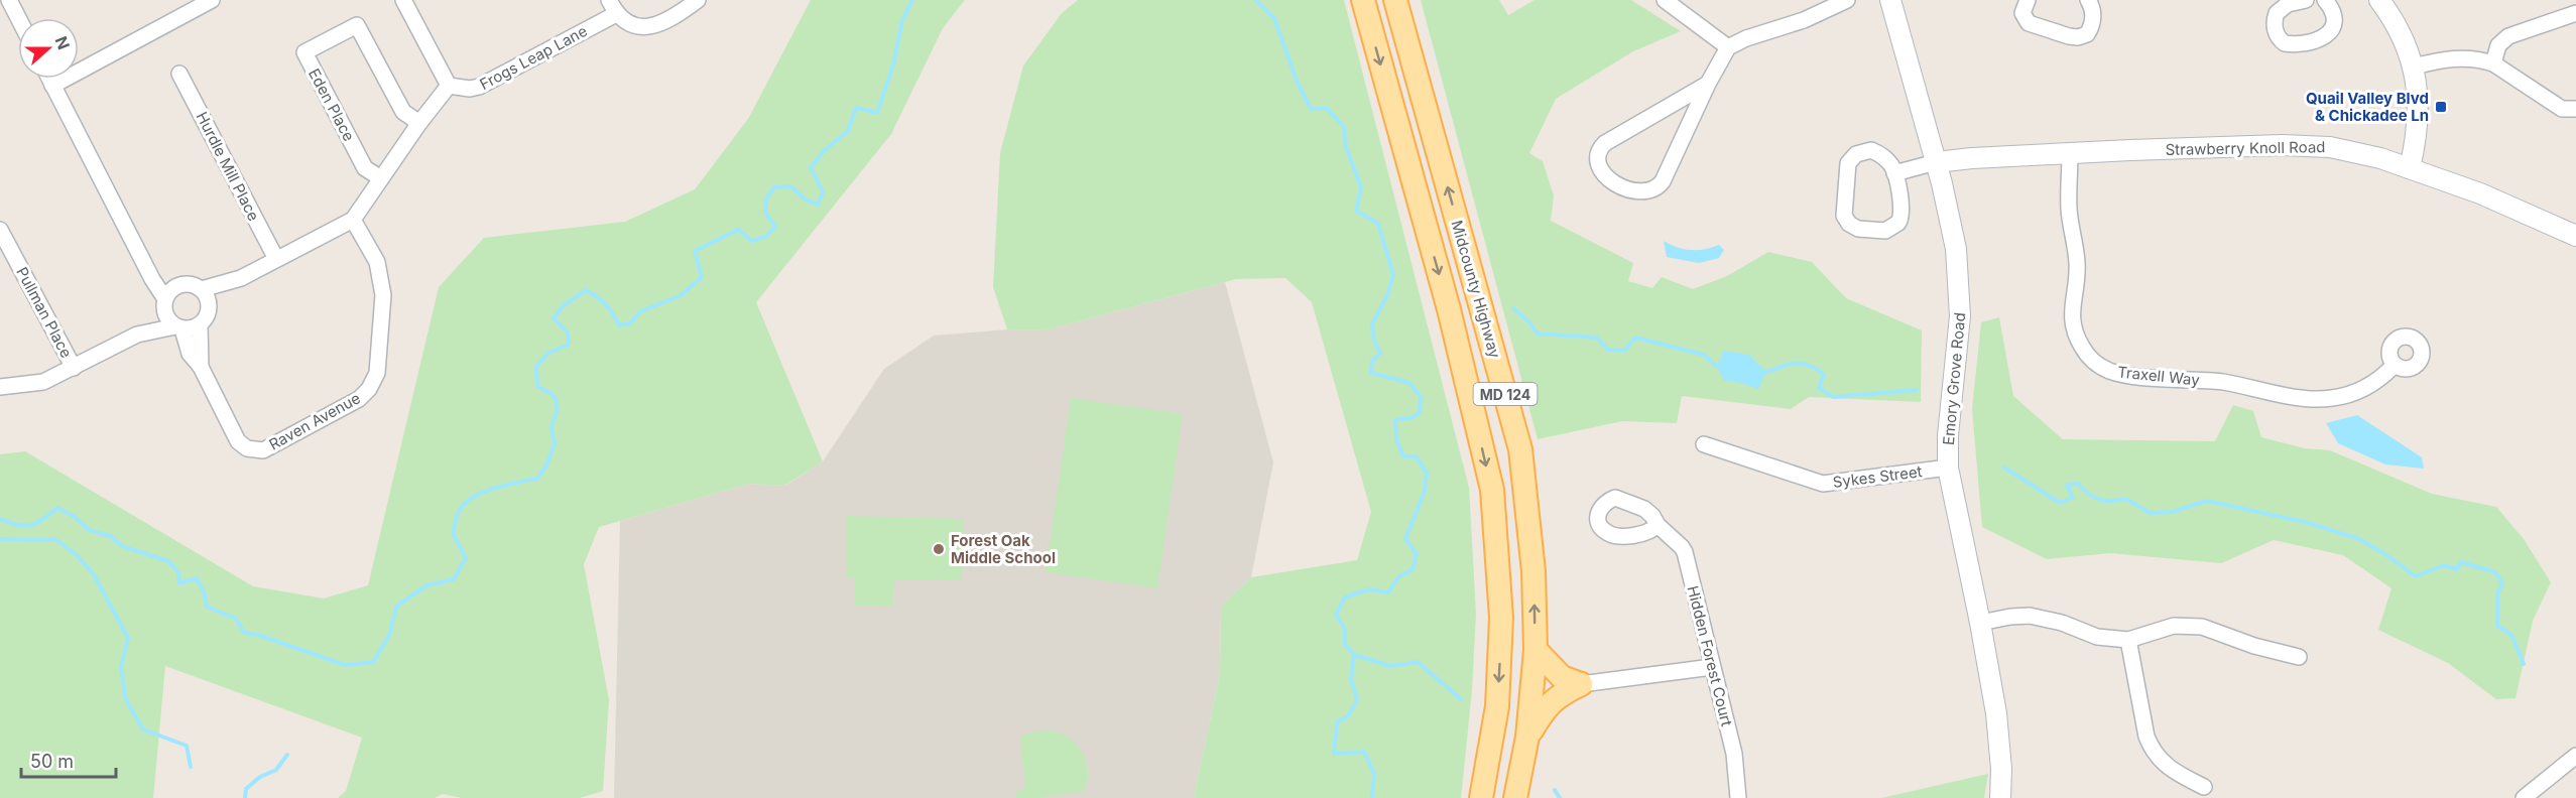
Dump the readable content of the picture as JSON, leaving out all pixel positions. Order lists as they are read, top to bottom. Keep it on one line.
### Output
{"streets":{"main road":["Midcounty Highway","MD 124"],"street":["Frogs Leap Lane","Eden Place","Strawberry Knoll Road","Hurdle Mill Place","Pullman Place","Traxell Way","Emory Grove Road","Raven Avenue","Sykes Street","Hidden Forest Court"]},"crossings":[["Strawberry Knoll Road","Traxell Way"],["Strawberry Knoll Road","Emory Grove Road"],["Hurdle Mill Place","Raven Avenue"],["Emory Grove Road","Sykes Street"]],"places":{"transit":["Quail Valley Blvd & Chickadee Ln"],"other":["Forest Oak Middle School"]},"scale_bar":"50 m","north":"right"}
